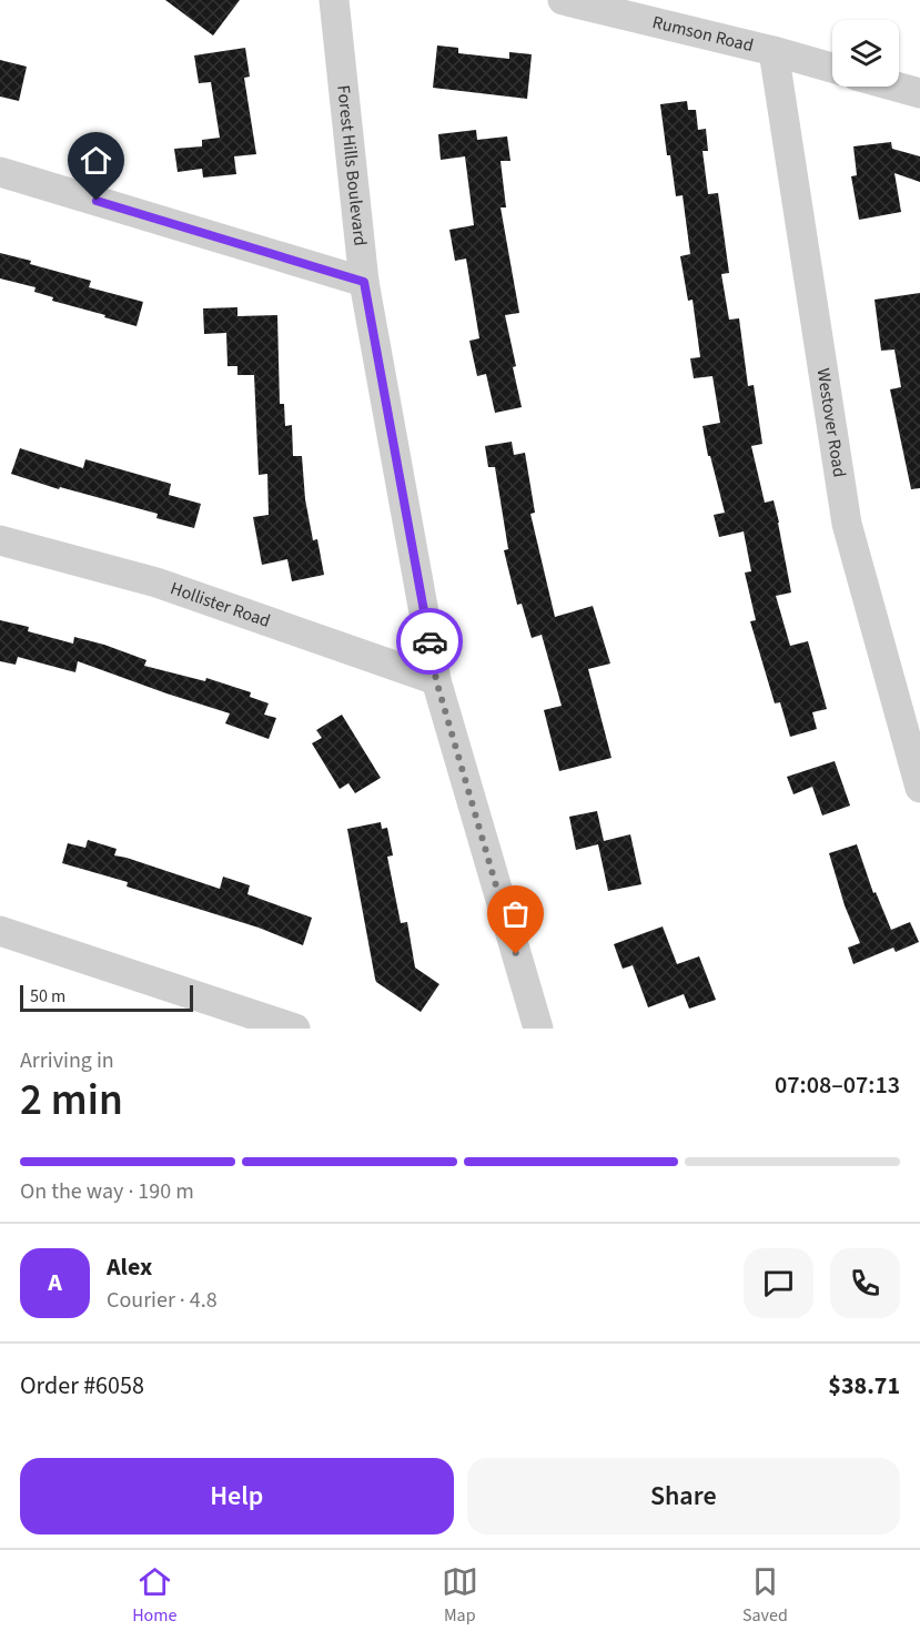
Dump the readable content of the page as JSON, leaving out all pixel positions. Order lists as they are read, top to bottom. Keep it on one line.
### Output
{"streets":{"street":["Rumson Road","Forest Hills Boulevard","Westover Road","Hollister Road"]},"crossings":[["Rumson Road","Westover Road"],["Forest Hills Boulevard","Hollister Road"]],"scale_bar":"50 m","page":{"scale":"50 m","heading":["2 min","Arriving in","07:08–07:13"],"panel":["Alex","Courier · 4.8","Order #6058","$38.71"],"bar":"On the way · 190 m","round":"A","buttons":["Help","Share"],"tabs":["Home","Map","Saved"]}}
